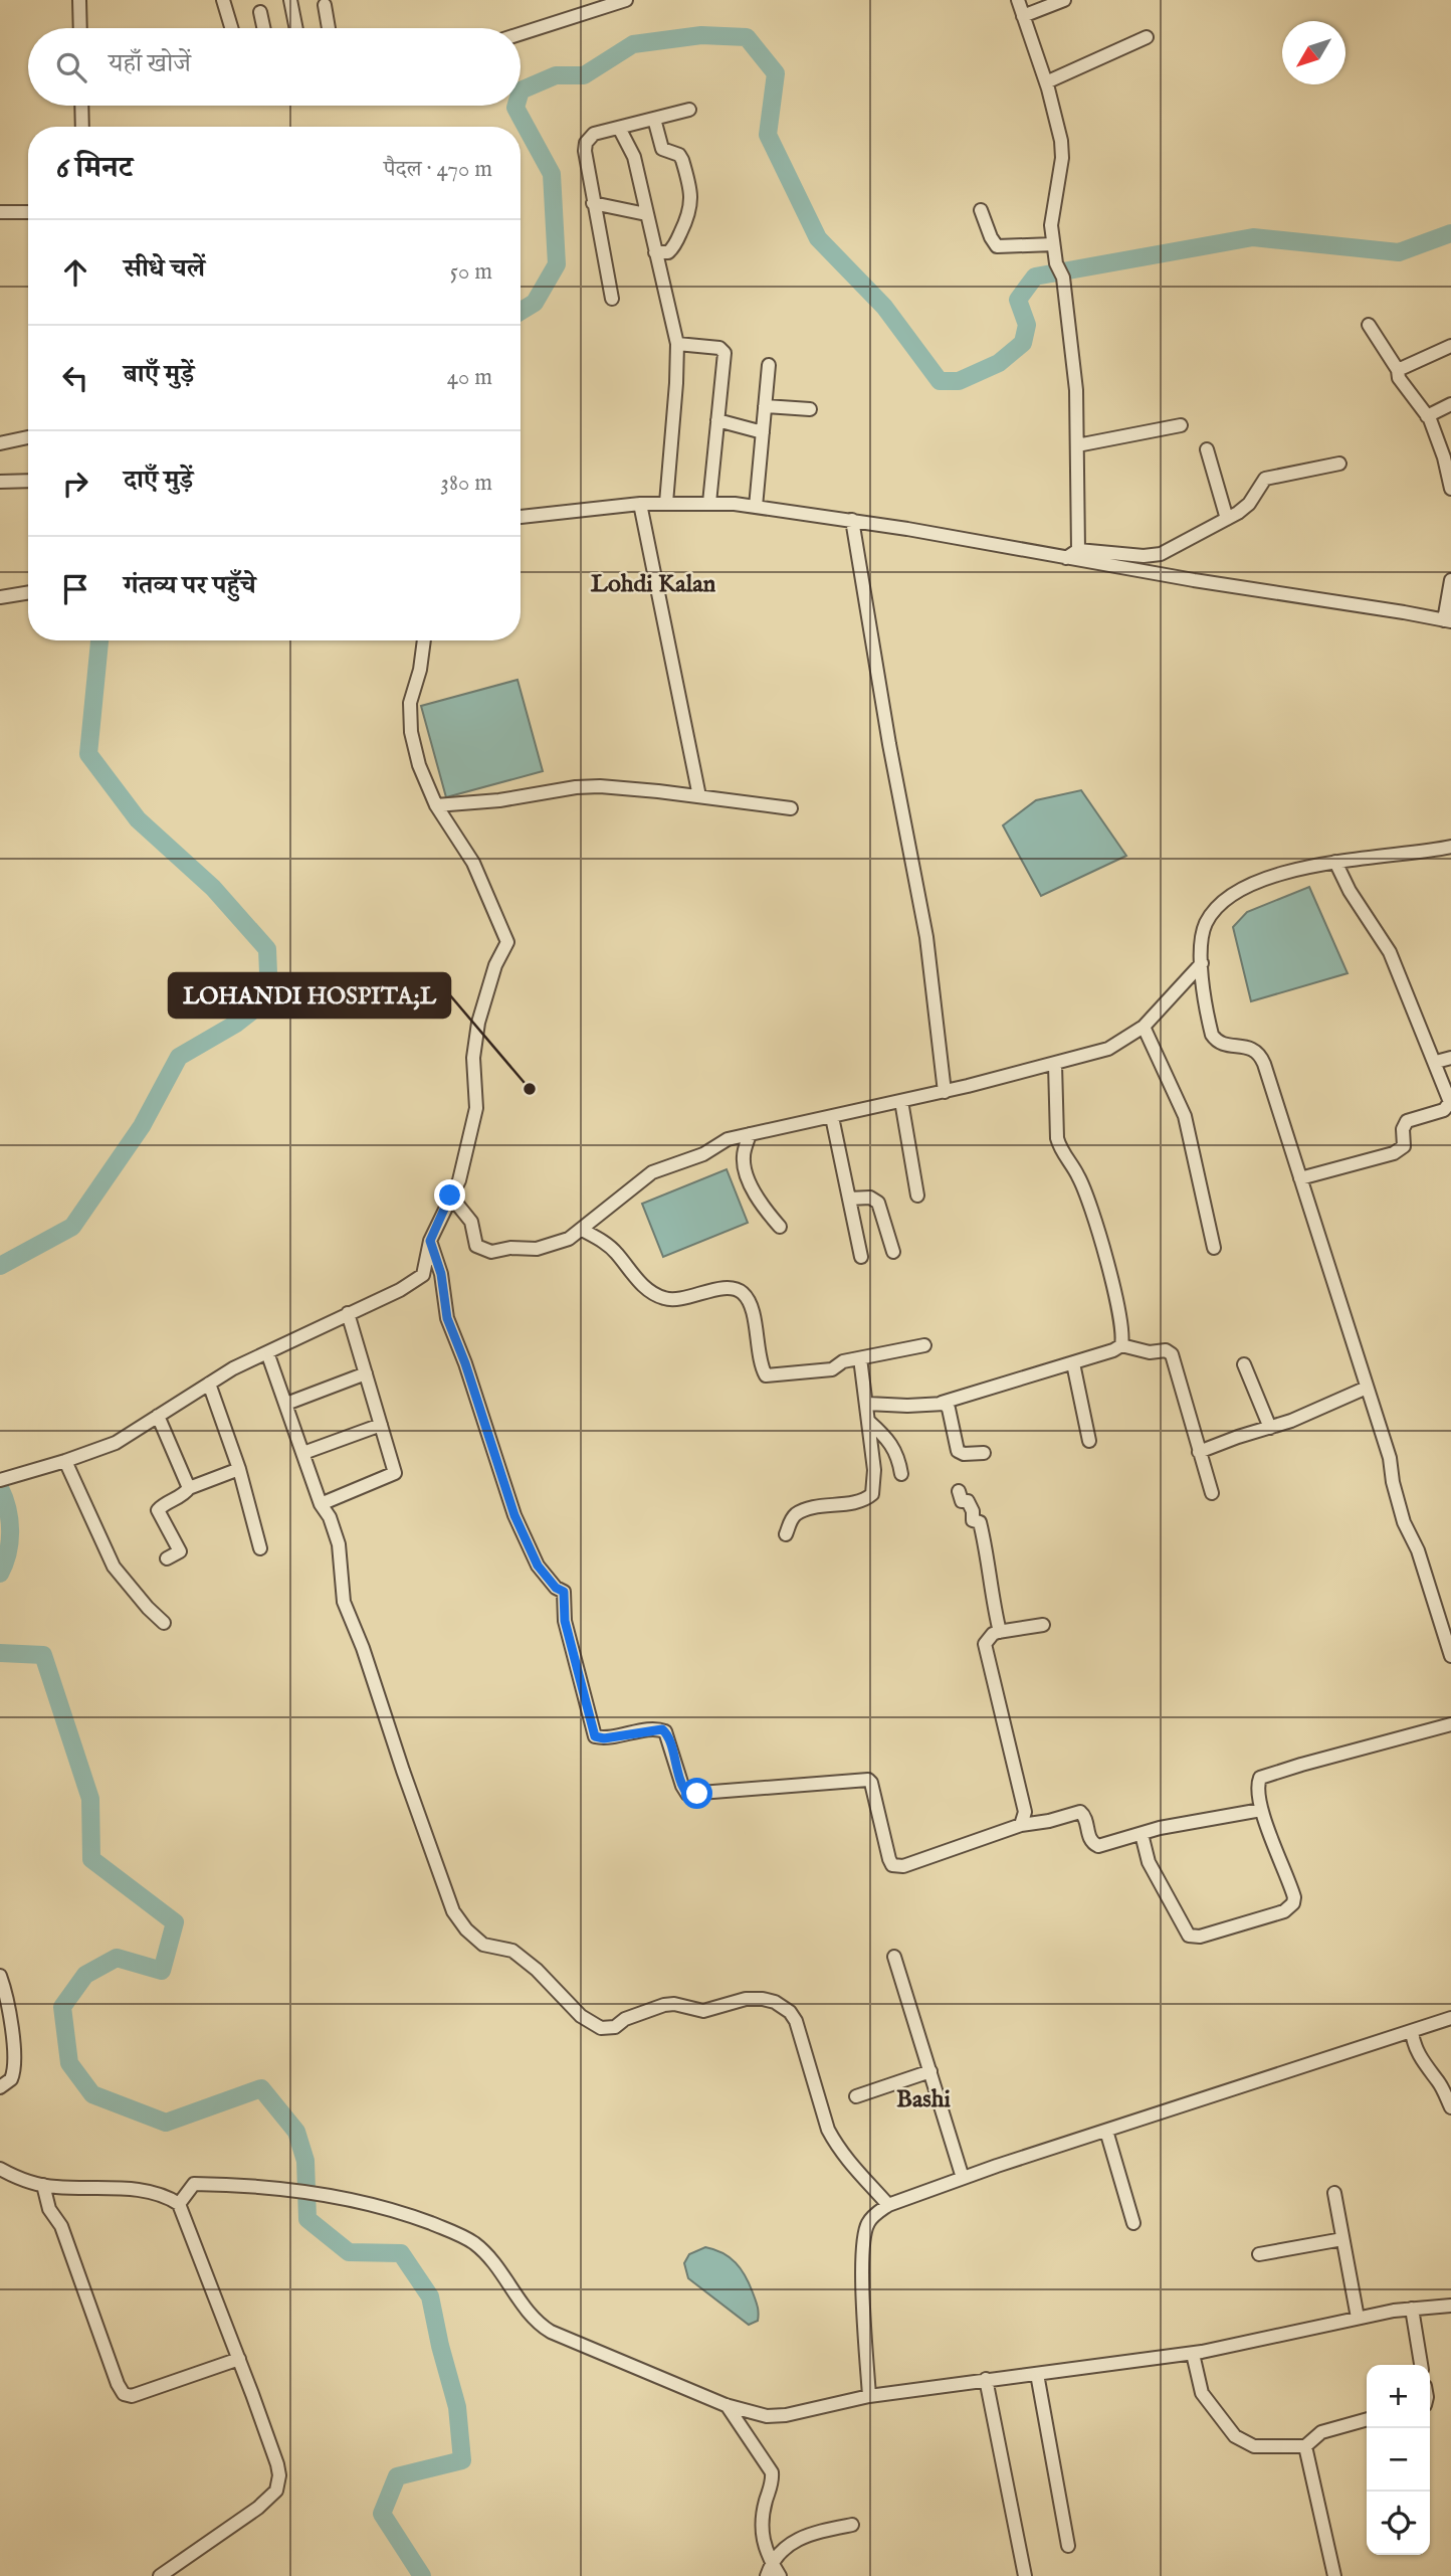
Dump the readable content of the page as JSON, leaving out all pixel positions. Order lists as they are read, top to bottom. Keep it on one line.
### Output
{"districts":["Lohdi Kalan","Bashi"],"places":["LOHANDI HOSPITA;L"],"north":"bottom left","page":{"search":"यहाँ खोजें","heading":["6 मिनट","पैदल · 470 m"],"list":[["सीधे चलें","50 m"],["बाएँ मुड़ें","40 m"],["दाएँ मुड़ें","380 m"],"गंतव्य पर पहुँचे"],"map_buttons":["+","−"]}}
